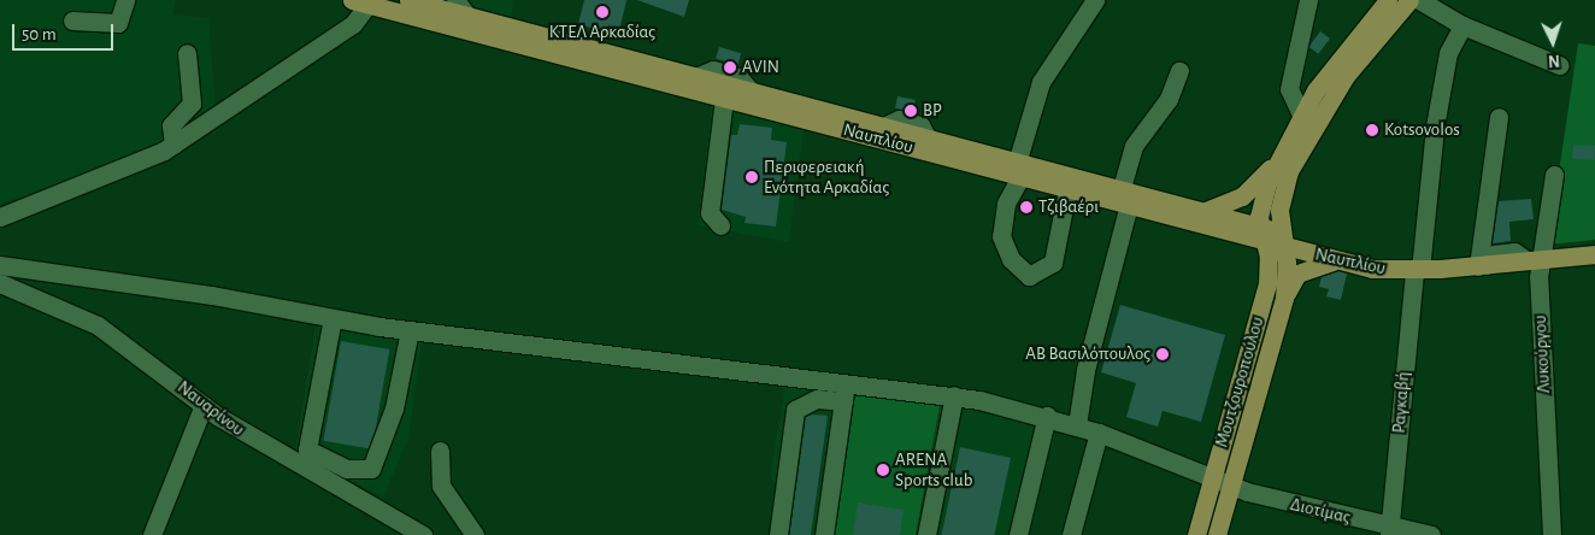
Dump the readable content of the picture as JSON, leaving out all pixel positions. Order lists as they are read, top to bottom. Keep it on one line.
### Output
{"streets":{"main road":["Ναυπλίου","Μουτζουροπούλου"],"street":["Λυκούργου","Ραγκαβή","Ναυαρίνου","Διοτίμας"]},"crossings":[["Ναυπλίου","Μουτζουροπούλου"],["Ναυπλίου","Ραγκαβή"],["Μουτζουροπούλου","Διοτίμας"],["Ραγκαβή","Διοτίμας"]],"places":["ΚΤΕΛ Αρκαδίας","AVIN","BP","Kotsovolos","Περιφερειακή Ενότητα Αρκαδίας","Τζιβαέρι","ΑΒ Βασιλόπουλος","ARENA Sports club"],"scale_bar":"50 m","north":"bottom"}
